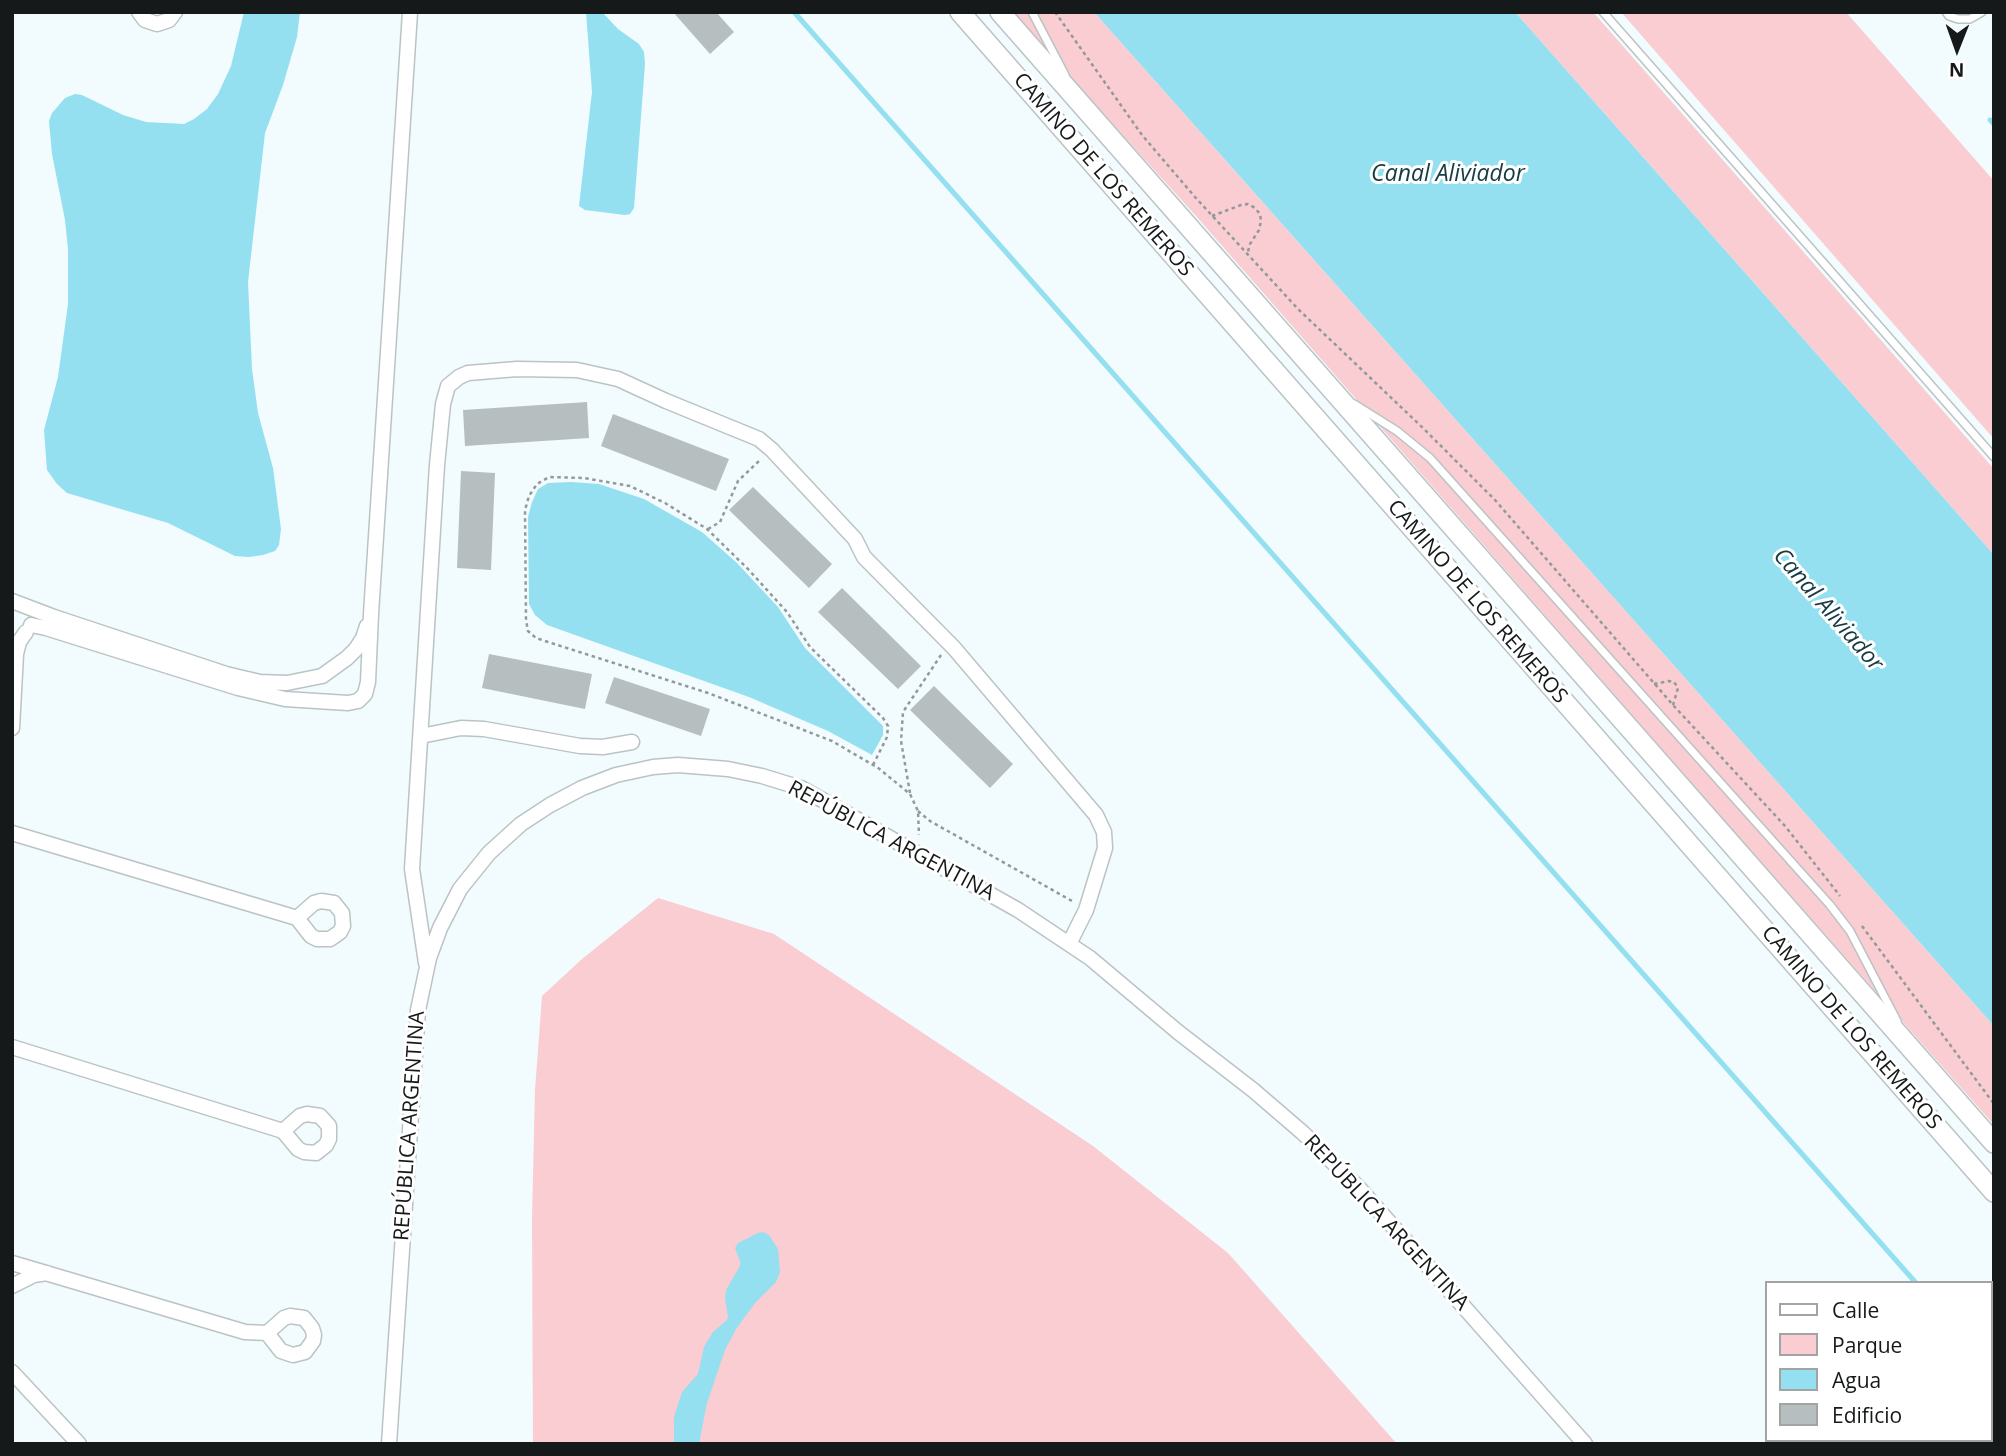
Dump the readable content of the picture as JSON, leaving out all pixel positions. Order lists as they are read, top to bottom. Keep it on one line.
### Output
{"streets":{"main road":["CAMINO DE LOS REMEROS"],"street":["REPÚBLICA ARGENTINA"]},"water":["Canal Aliviador"],"legend":["Calle","Parque","Agua","Edificio"],"north":"bottom"}
